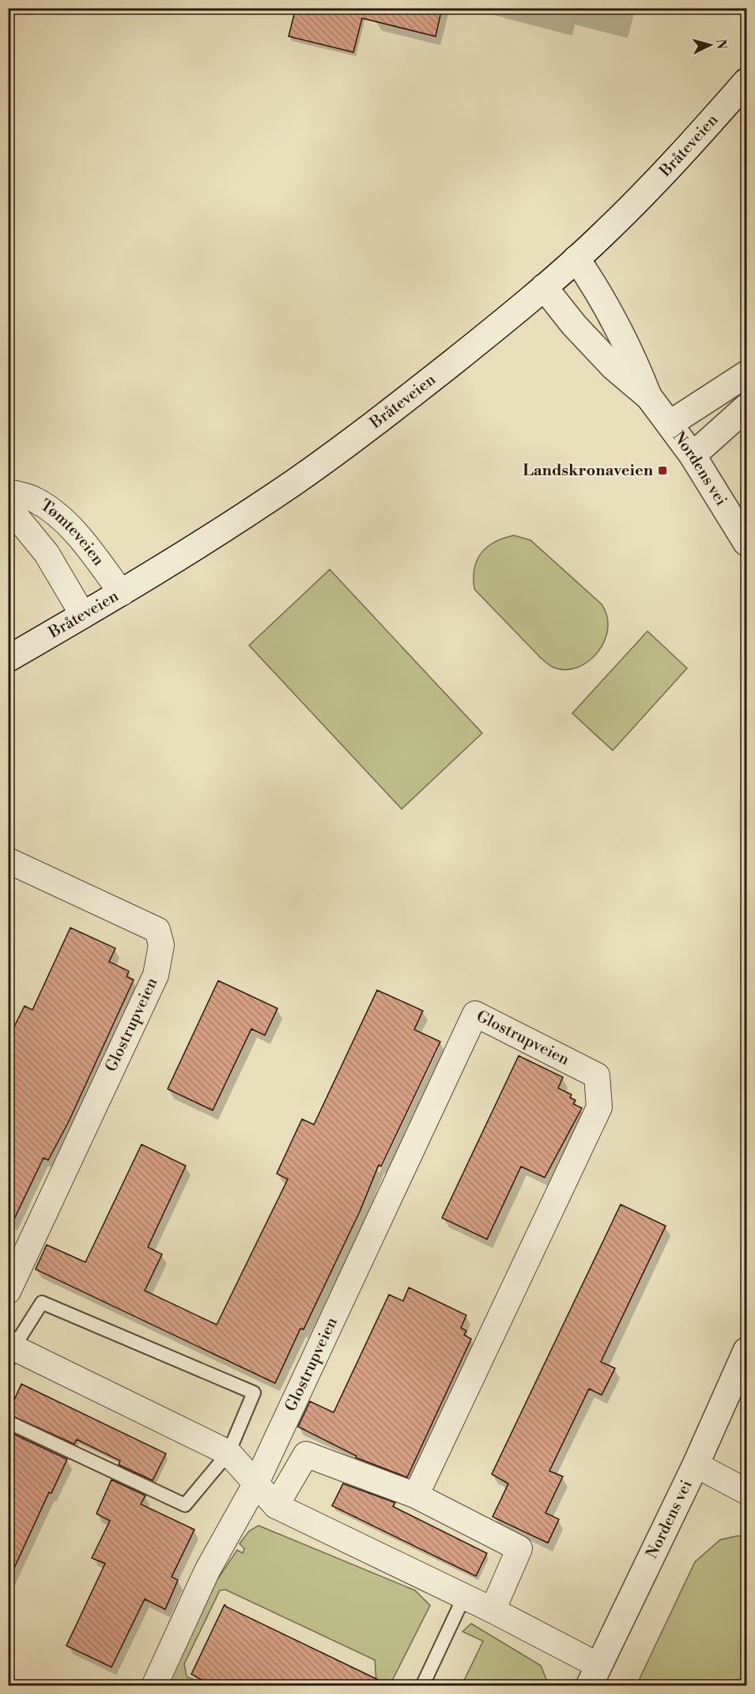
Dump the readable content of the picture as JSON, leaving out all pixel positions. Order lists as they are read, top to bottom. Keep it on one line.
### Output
{"streets":{"street":["Bråteveien","Nordens vei","Tømteveien","Glostrupveien"]},"crossings":[["Bråteveien","Nordens vei"],["Bråteveien","Tømteveien"]],"places":{"transit":["Landskronaveien"]},"north":"right"}
